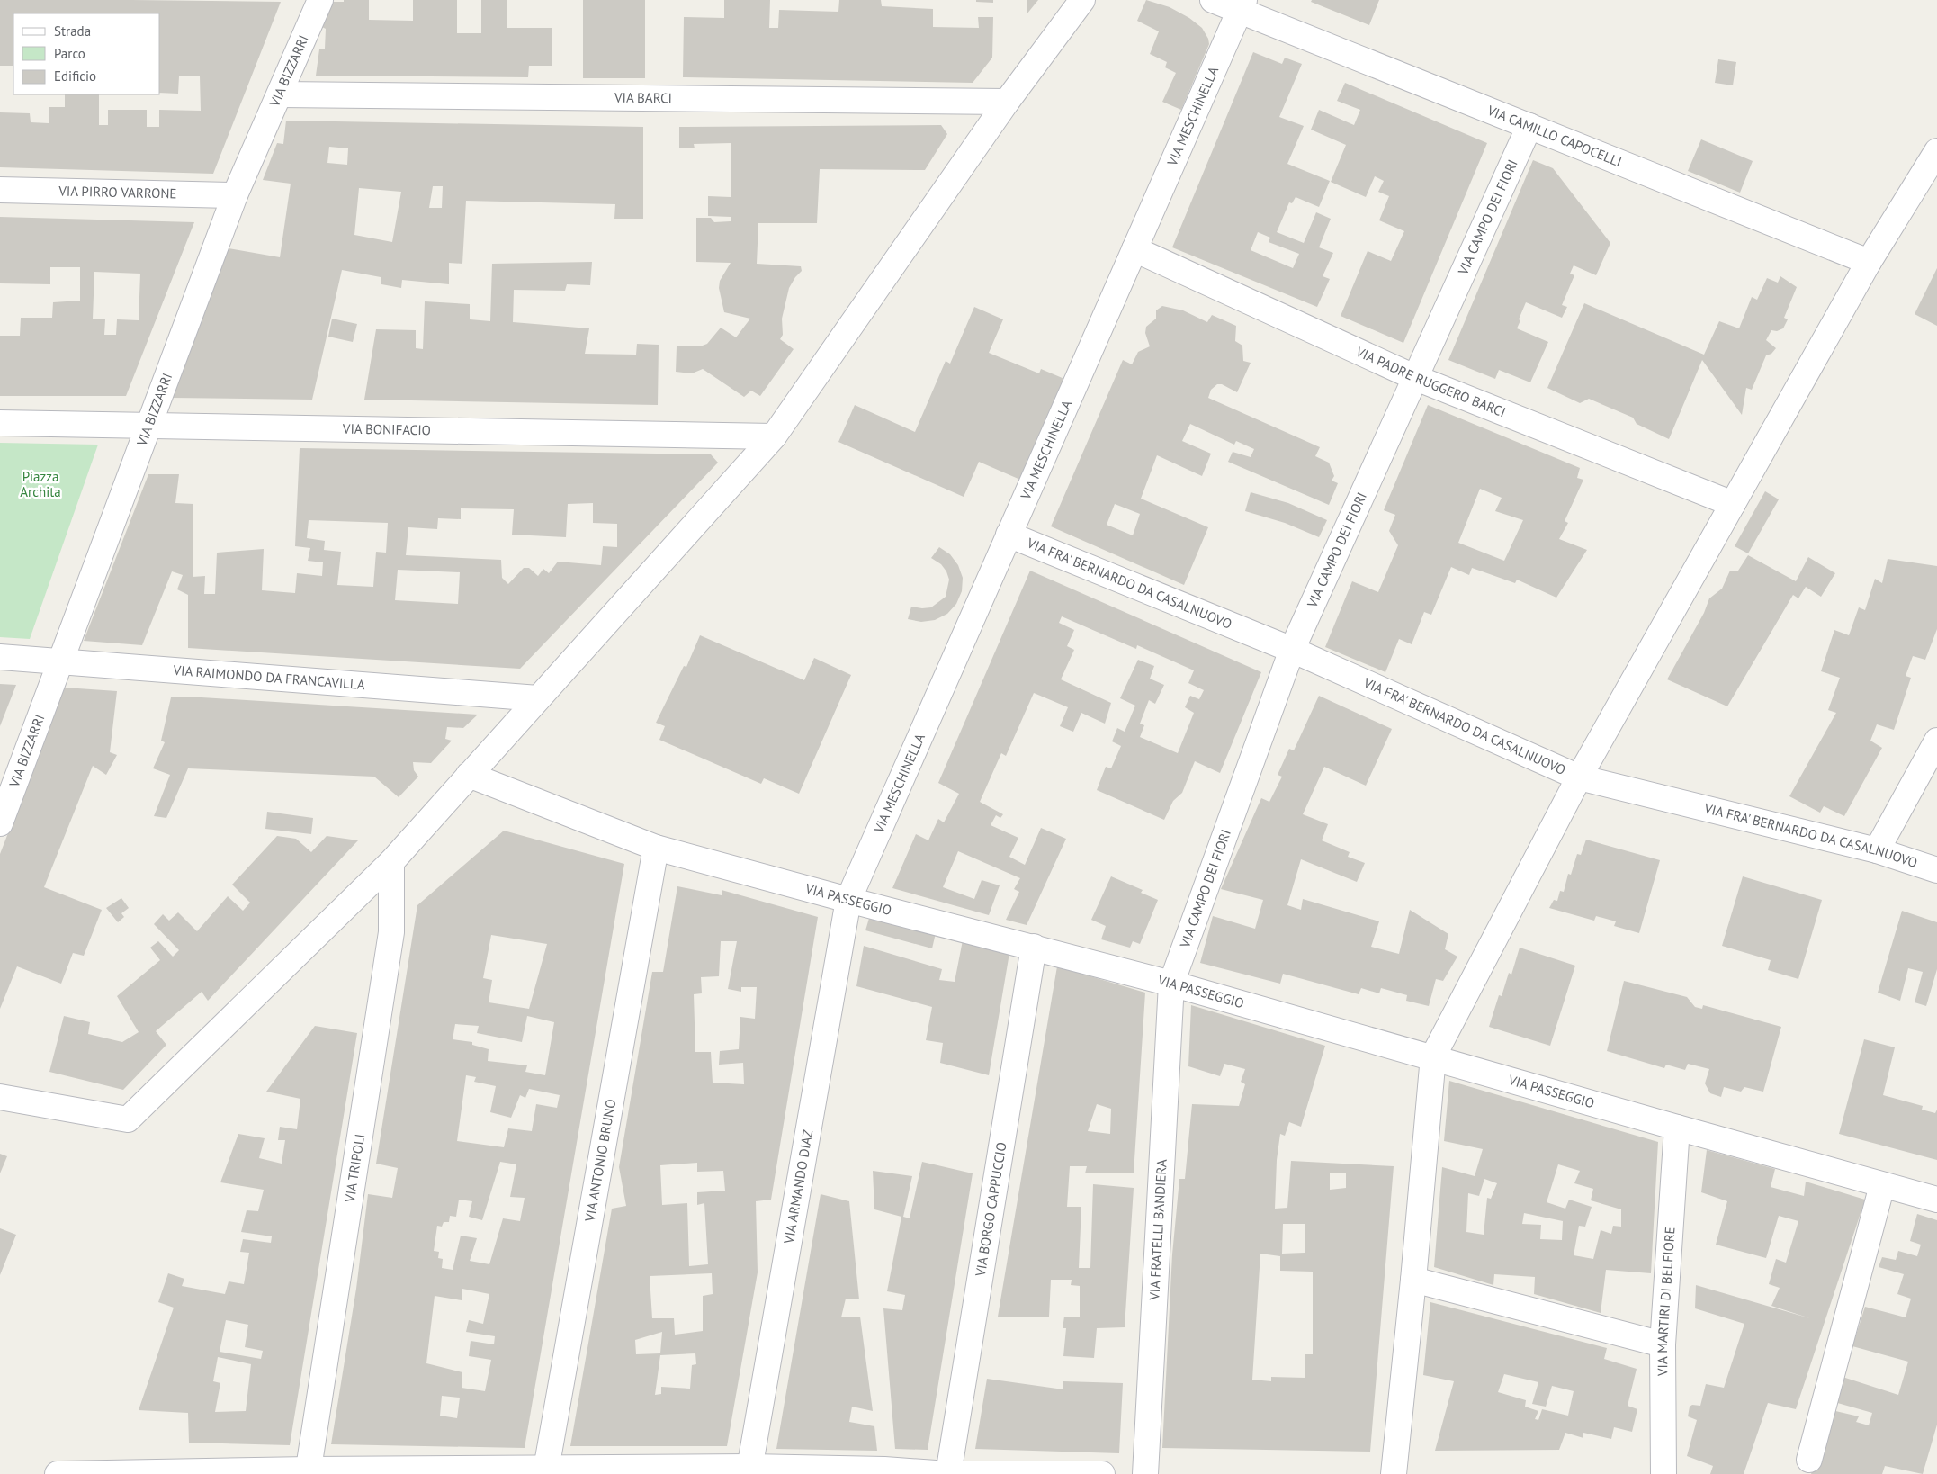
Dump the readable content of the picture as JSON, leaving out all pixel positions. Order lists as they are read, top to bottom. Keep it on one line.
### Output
{"streets":{"street":["VIA BIZZARRI","VIA BARCI","VIA MESCHINELLA","VIA CAMILLO CAPOCELLI","VIA PIRRO VARRONE","VIA CAMPO DEI FIORI","VIA PADRE RUGGERO BARCI","VIA BONIFACIO","VIA FRA' BERNARDO DA CASALNUOVO","VIA RAIMONDO DA FRANCAVILLA","VIA PASSEGGIO","VIA ANTONIO BRUNO","VIA TRIPOLI","VIA ARMANDO DIAZ","VIA BORGO CAPPUCCIO","VIA FRATELLI BANDIERA","VIA MARTIRI DI BELFIORE"]},"crossings":[["VIA BIZZARRI","VIA BARCI"],["VIA BIZZARRI","VIA PIRRO VARRONE"],["VIA BIZZARRI","VIA BONIFACIO"],["VIA BIZZARRI","VIA RAIMONDO DA FRANCAVILLA"],["VIA MESCHINELLA","VIA CAMILLO CAPOCELLI"],["VIA MESCHINELLA","VIA PADRE RUGGERO BARCI"],["VIA MESCHINELLA","VIA FRA' BERNARDO DA CASALNUOVO"],["VIA MESCHINELLA","VIA PASSEGGIO"],["VIA MESCHINELLA","VIA ARMANDO DIAZ"],["VIA CAMILLO CAPOCELLI","VIA CAMPO DEI FIORI"],["VIA CAMPO DEI FIORI","VIA PADRE RUGGERO BARCI"],["VIA CAMPO DEI FIORI","VIA FRA' BERNARDO DA CASALNUOVO"],["VIA CAMPO DEI FIORI","VIA PASSEGGIO"],["VIA CAMPO DEI FIORI","VIA FRATELLI BANDIERA"],["VIA PASSEGGIO","VIA ANTONIO BRUNO"],["VIA PASSEGGIO","VIA ARMANDO DIAZ"],["VIA PASSEGGIO","VIA BORGO CAPPUCCIO"],["VIA PASSEGGIO","VIA FRATELLI BANDIERA"],["VIA PASSEGGIO","VIA MARTIRI DI BELFIORE"]],"parks":["Piazza Archita"],"legend":["Strada","Parco","Edificio"]}
